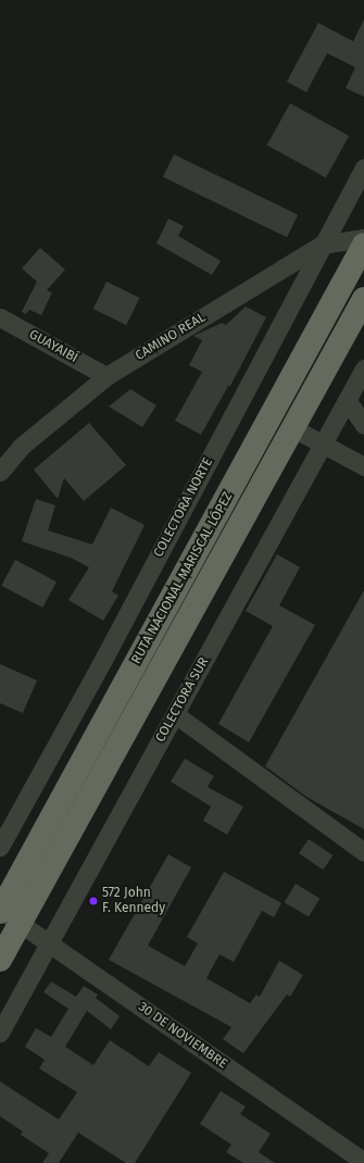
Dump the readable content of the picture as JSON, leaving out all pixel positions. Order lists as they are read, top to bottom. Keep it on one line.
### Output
{"streets":{"highway":["RUTA NACIONAL MARISCAL LÓPEZ"],"street":["CAMINO REAL","GUAYAIBÍ","COLECTORA NORTE","COLECTORA SUR","30 DE NOVIEMBRE"]},"crossings":[["CAMINO REAL","GUAYAIBÍ"],["CAMINO REAL","COLECTORA NORTE"],["RUTA NACIONAL MARISCAL LÓPEZ","30 DE NOVIEMBRE"],["COLECTORA SUR","30 DE NOVIEMBRE"]],"places":["572 John F. Kennedy"]}
